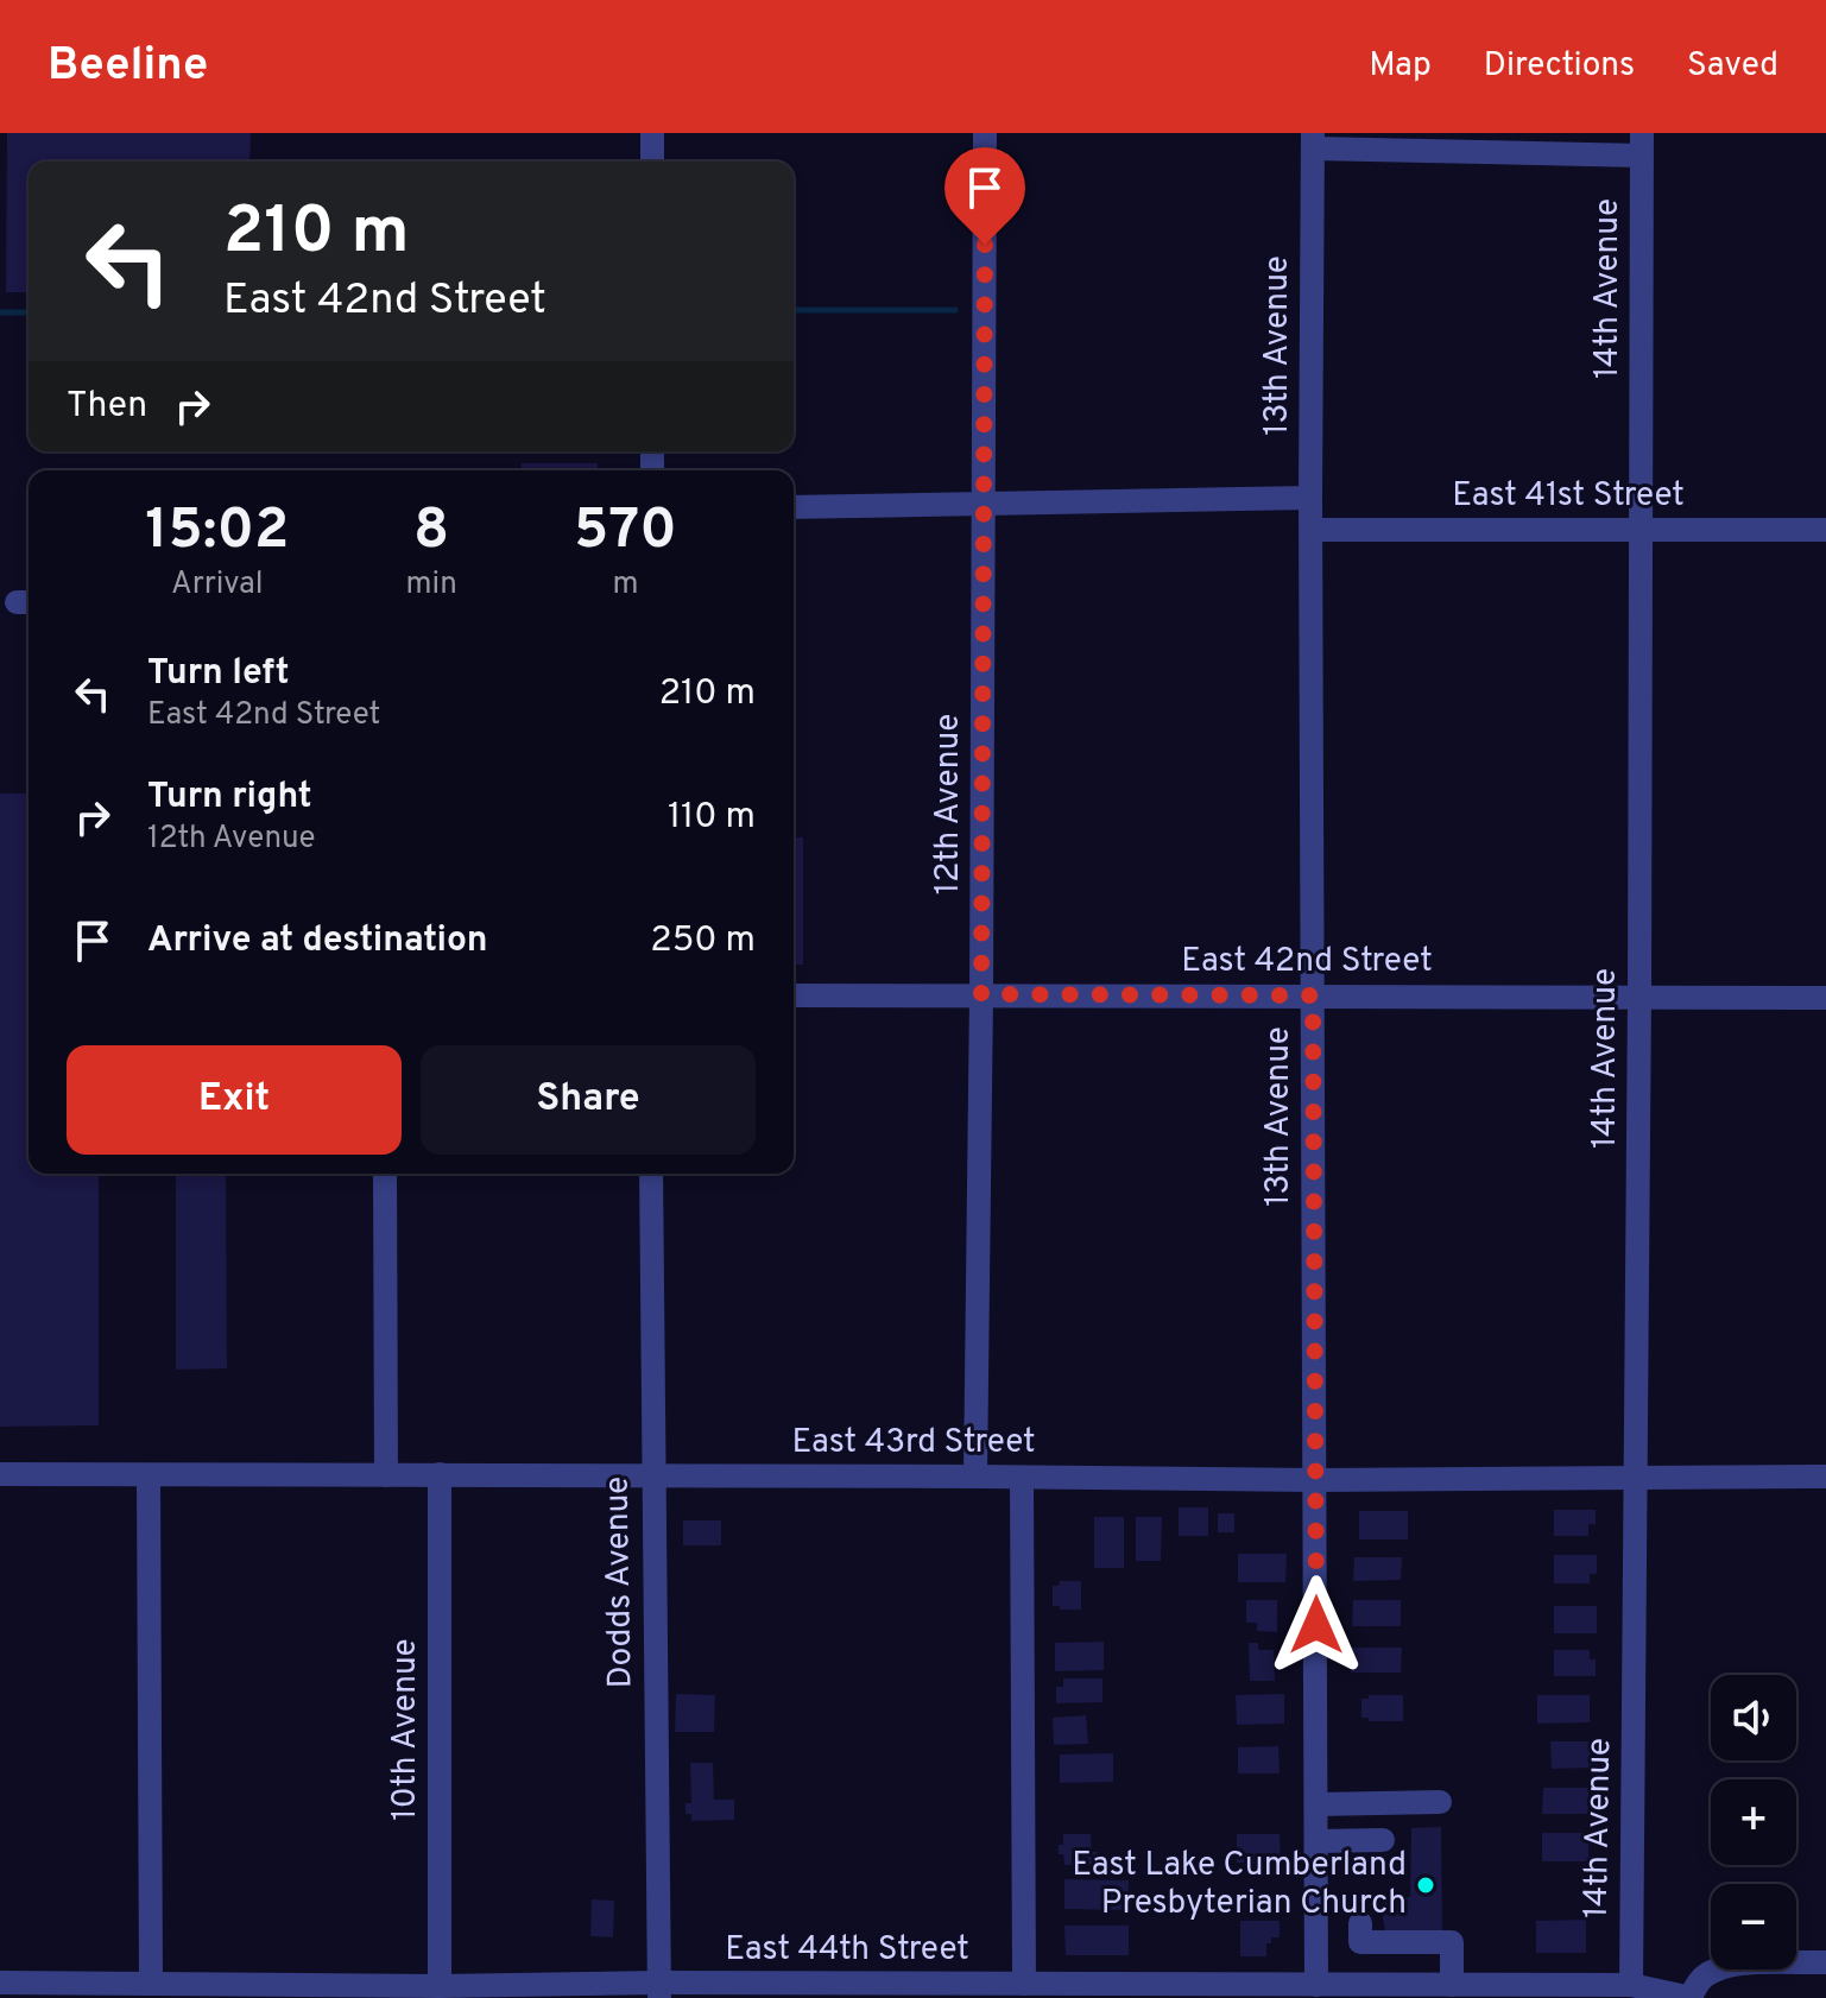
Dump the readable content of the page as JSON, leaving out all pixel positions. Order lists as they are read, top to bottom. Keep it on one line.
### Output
{"streets":{"street":["14th Avenue","13th Avenue","East 41st Street","12th Avenue","East 42nd Street","East 43rd Street","Dodds Avenue","10th Avenue","East 44th Street"]},"crossings":[["14th Avenue","East 41st Street"],["14th Avenue","East 42nd Street"],["14th Avenue","East 43rd Street"],["14th Avenue","East 44th Street"],["13th Avenue","East 41st Street"],["13th Avenue","East 42nd Street"],["13th Avenue","East 43rd Street"],["13th Avenue","East 44th Street"],["12th Avenue","East 42nd Street"],["12th Avenue","East 43rd Street"],["East 43rd Street","Dodds Avenue"],["East 43rd Street","10th Avenue"],["Dodds Avenue","East 44th Street"],["10th Avenue","East 44th Street"]],"places":["East Lake Cumberland Presbyterian Church"],"page":{"header":"Beeline","nav":["Map","Directions","Saved"],"turn":["210 m","East 42nd Street"],"then":"Then","eta":["15:02","Arrival","8","min","570","m"],"list":[{"name":"Turn left","note":"East 42nd Street","value":"210 m"},{"name":"Turn right","note":"12th Avenue","value":"110 m"},{"name":"Arrive at destination","value":"250 m"}],"buttons":["Exit","Share"],"map_buttons":["+","−"]}}
